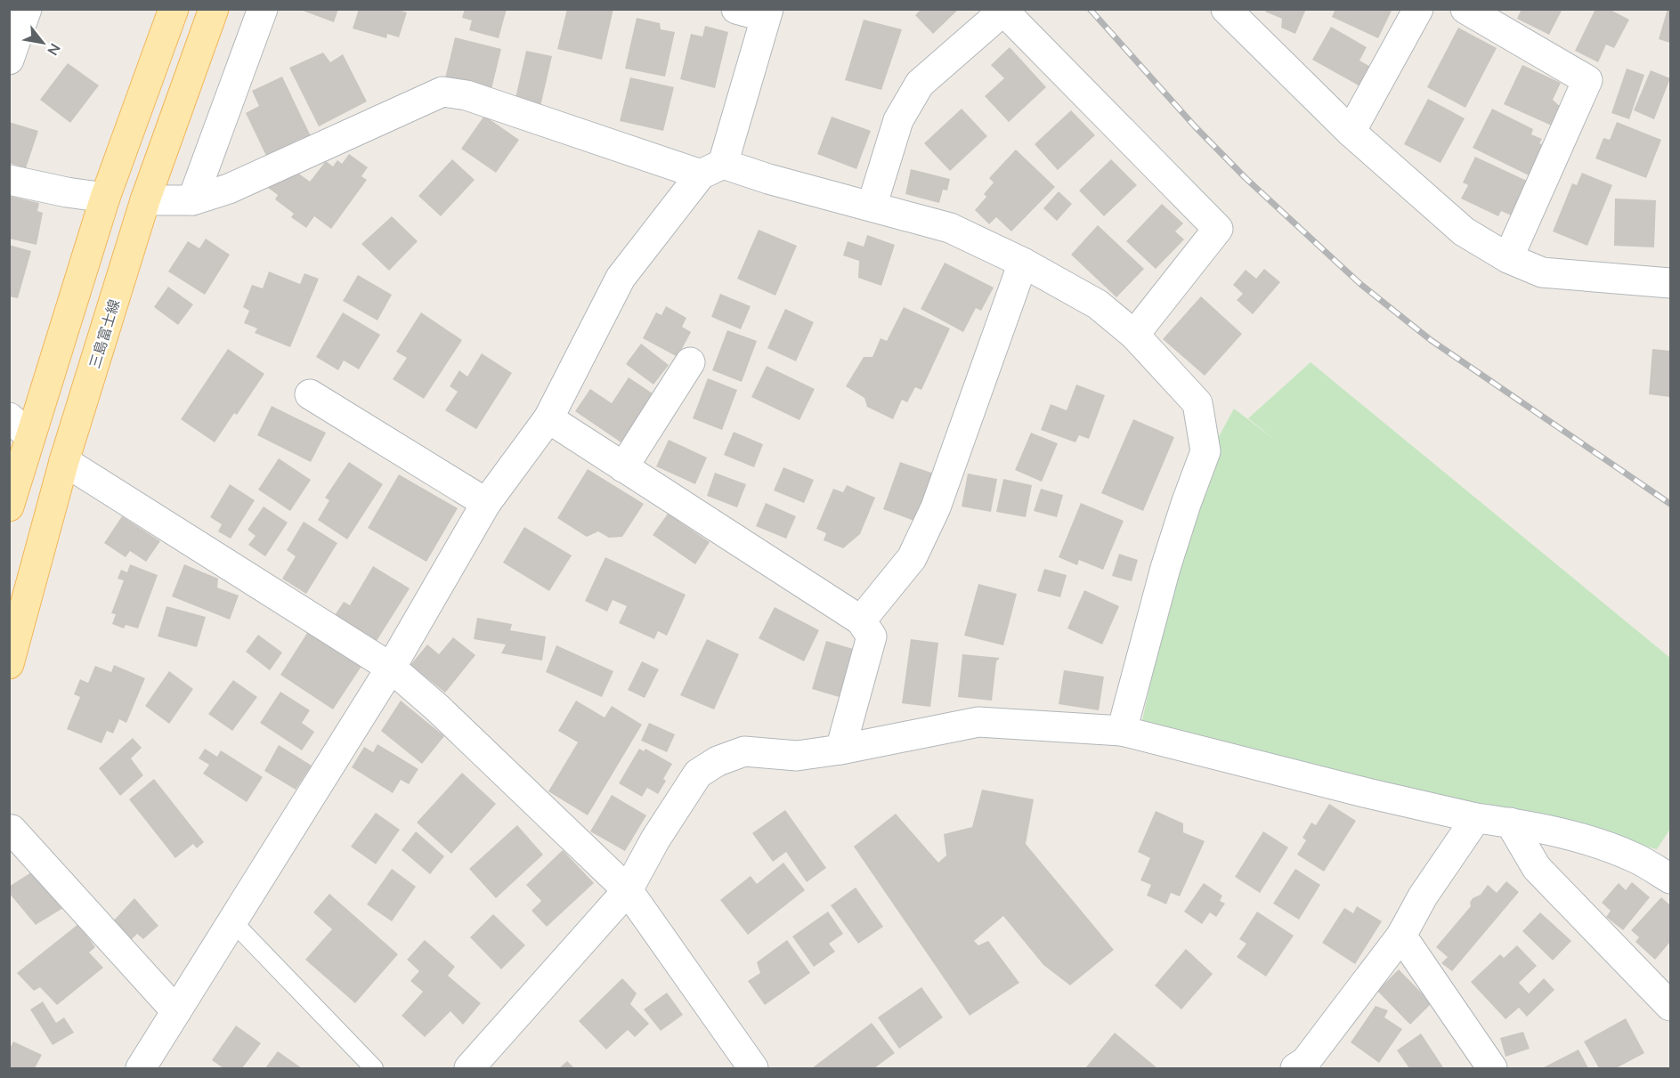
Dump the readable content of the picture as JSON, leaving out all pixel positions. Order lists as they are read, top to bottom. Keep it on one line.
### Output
{"streets":{"main road":["三島富士線"]},"north":"bottom right"}
